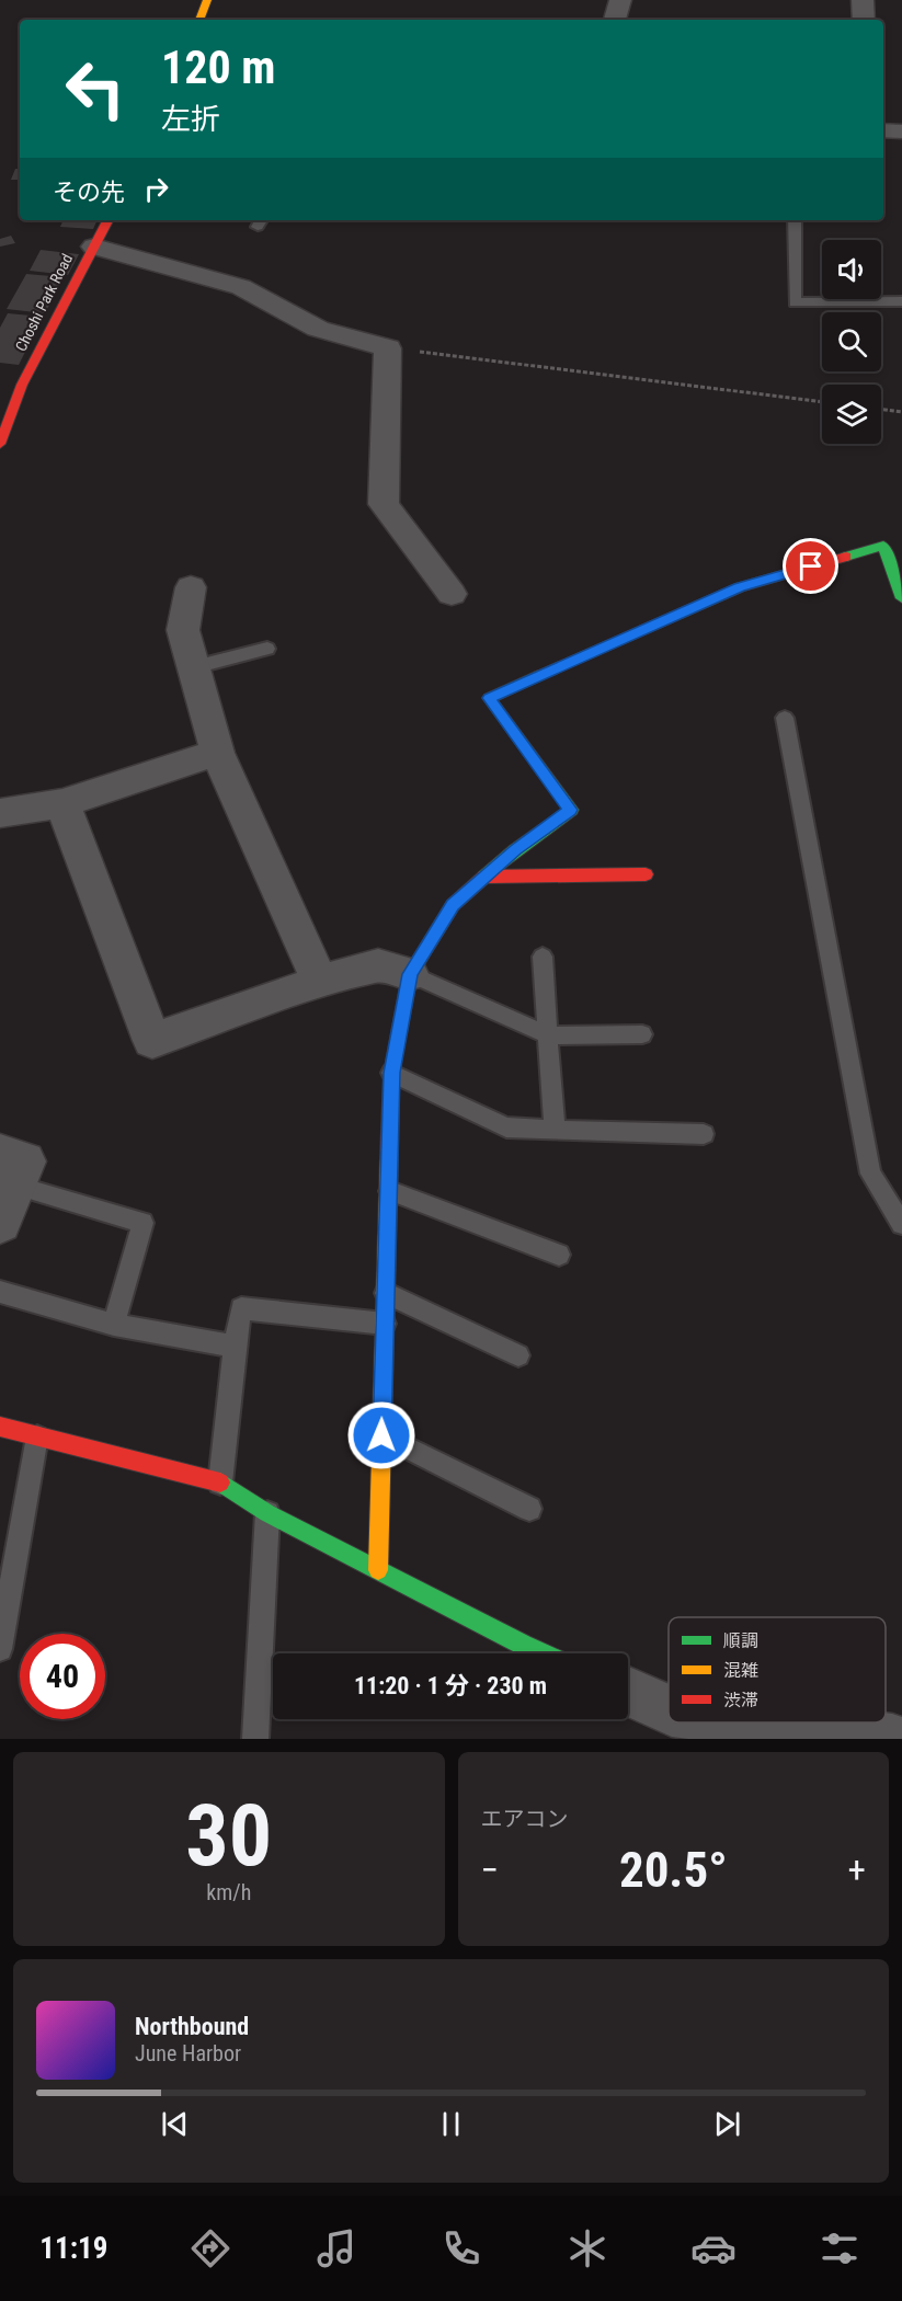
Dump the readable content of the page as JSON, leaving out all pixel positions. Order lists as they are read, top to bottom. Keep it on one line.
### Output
{"streets":{"street":["Choshi Park Road"]},"legend":["順調","混雑","渋滞"],"page":{"turn":["120 m","左折"],"then":"その先","limit":"40","trip":"11:20 · 1 分 · 230 m","tile":[["30","km/h"],"エアコン"],"heat":["−","20.5°","+"],"song":["Northbound","June Harbor"],"tabs":"11:19"}}
